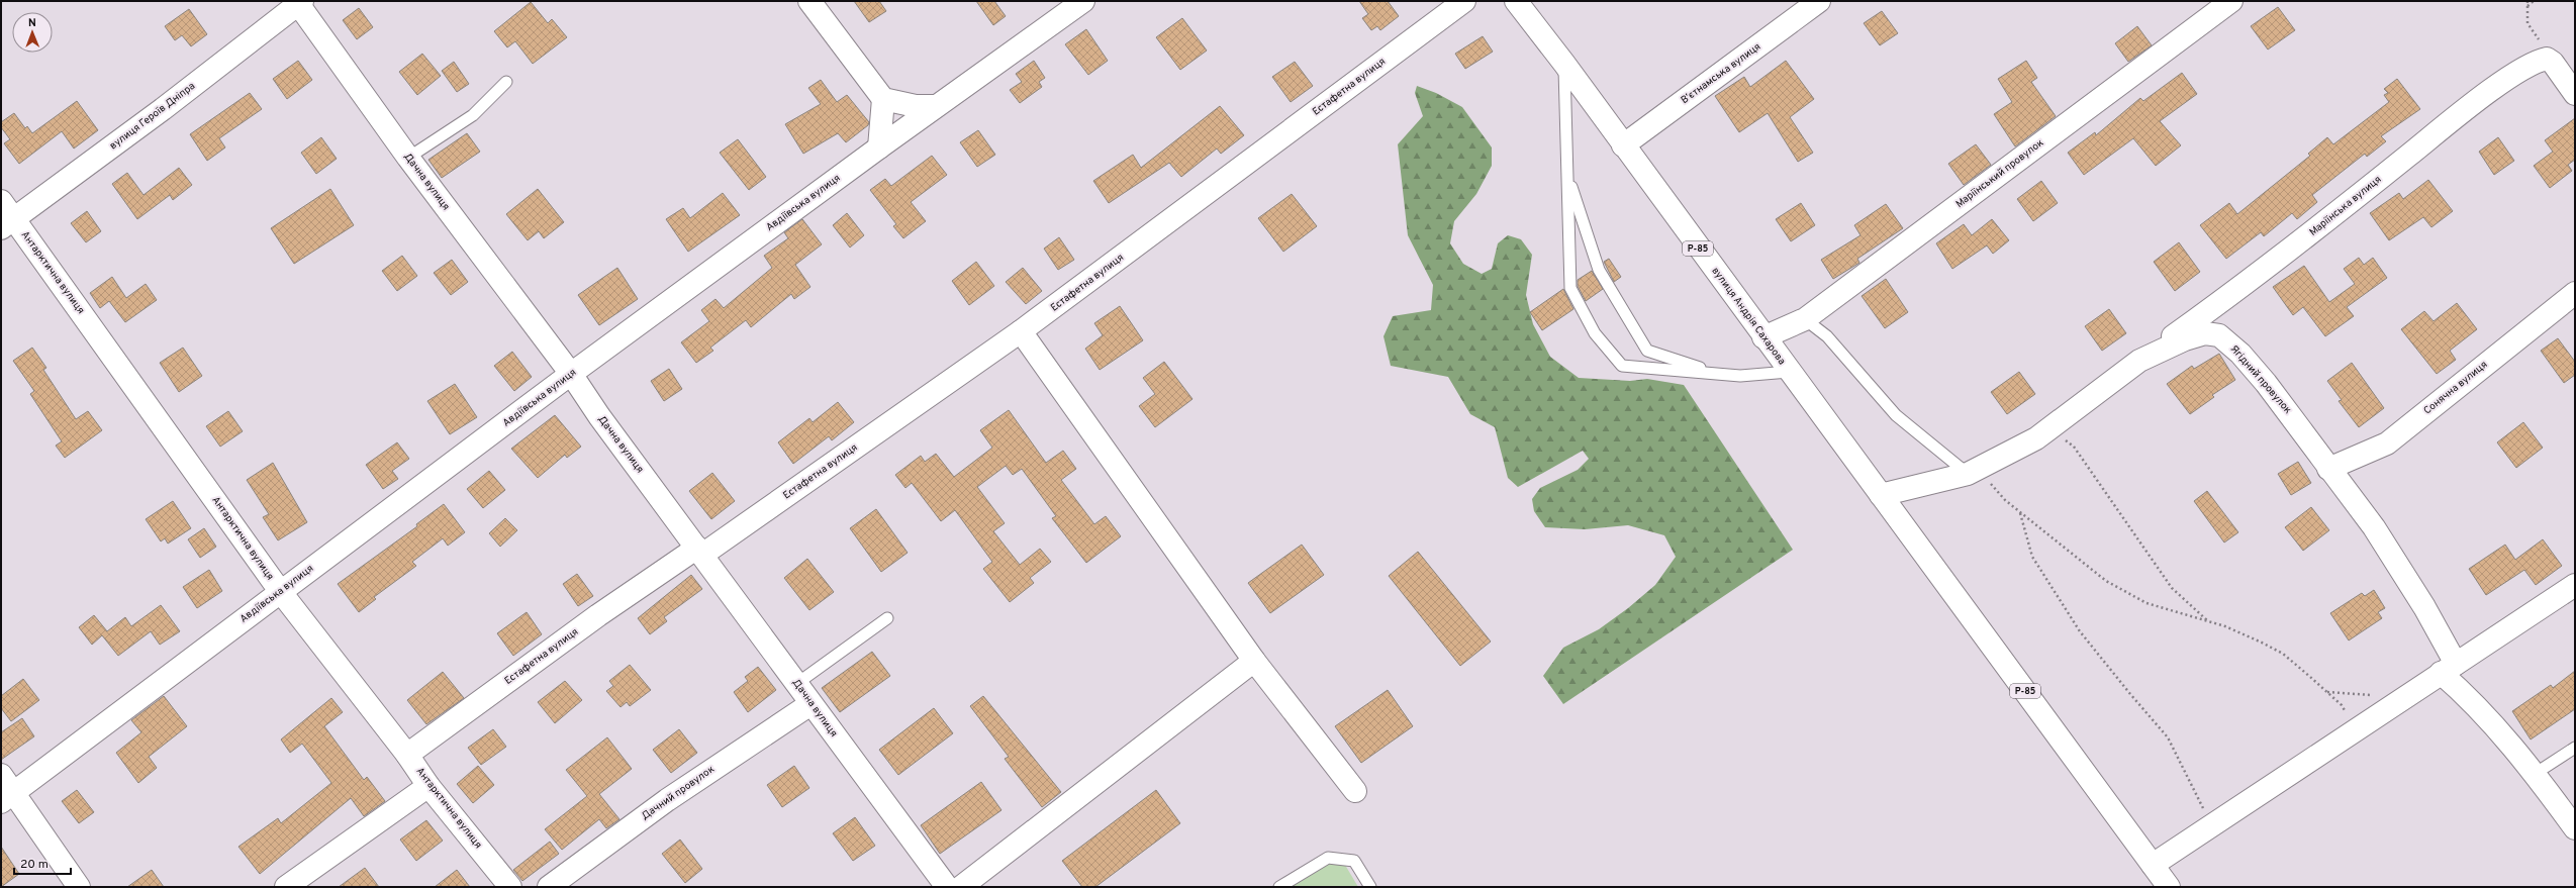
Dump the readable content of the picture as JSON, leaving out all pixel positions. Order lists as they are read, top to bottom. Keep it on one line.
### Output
{"streets":{"street":["Вʼєтнамська вулиця","Естафетна вулиця","вулиця Героїв Дніпра","Маріїнський провулок","Дачна вулиця","Авдіївська вулиця","Маріїнська вулиця","Р-85","Антарктична вулиця","вулиця Андрія Сахарова","Ягідний провулок","Сонячна вулиця","Дачний провулок"]},"crossings":[["Вʼєтнамська вулиця","вулиця Андрія Сахарова"],["Естафетна вулиця","Дачна вулиця"],["Естафетна вулиця","Антарктична вулиця"],["вулиця Героїв Дніпра","Дачна вулиця"],["вулиця Героїв Дніпра","Антарктична вулиця"],["Маріїнський провулок","вулиця Андрія Сахарова"],["Дачна вулиця","Авдіївська вулиця"],["Дачна вулиця","Дачний провулок"],["Авдіївська вулиця","Антарктична вулиця"],["Маріїнська вулиця","Ягідний провулок"],["Р-85","вулиця Андрія Сахарова"],["Р-85","Ягідний провулок"],["вулиця Андрія Сахарова","Ягідний провулок"],["Ягідний провулок","Сонячна вулиця"]],"scale_bar":"20 m","north":"top"}
